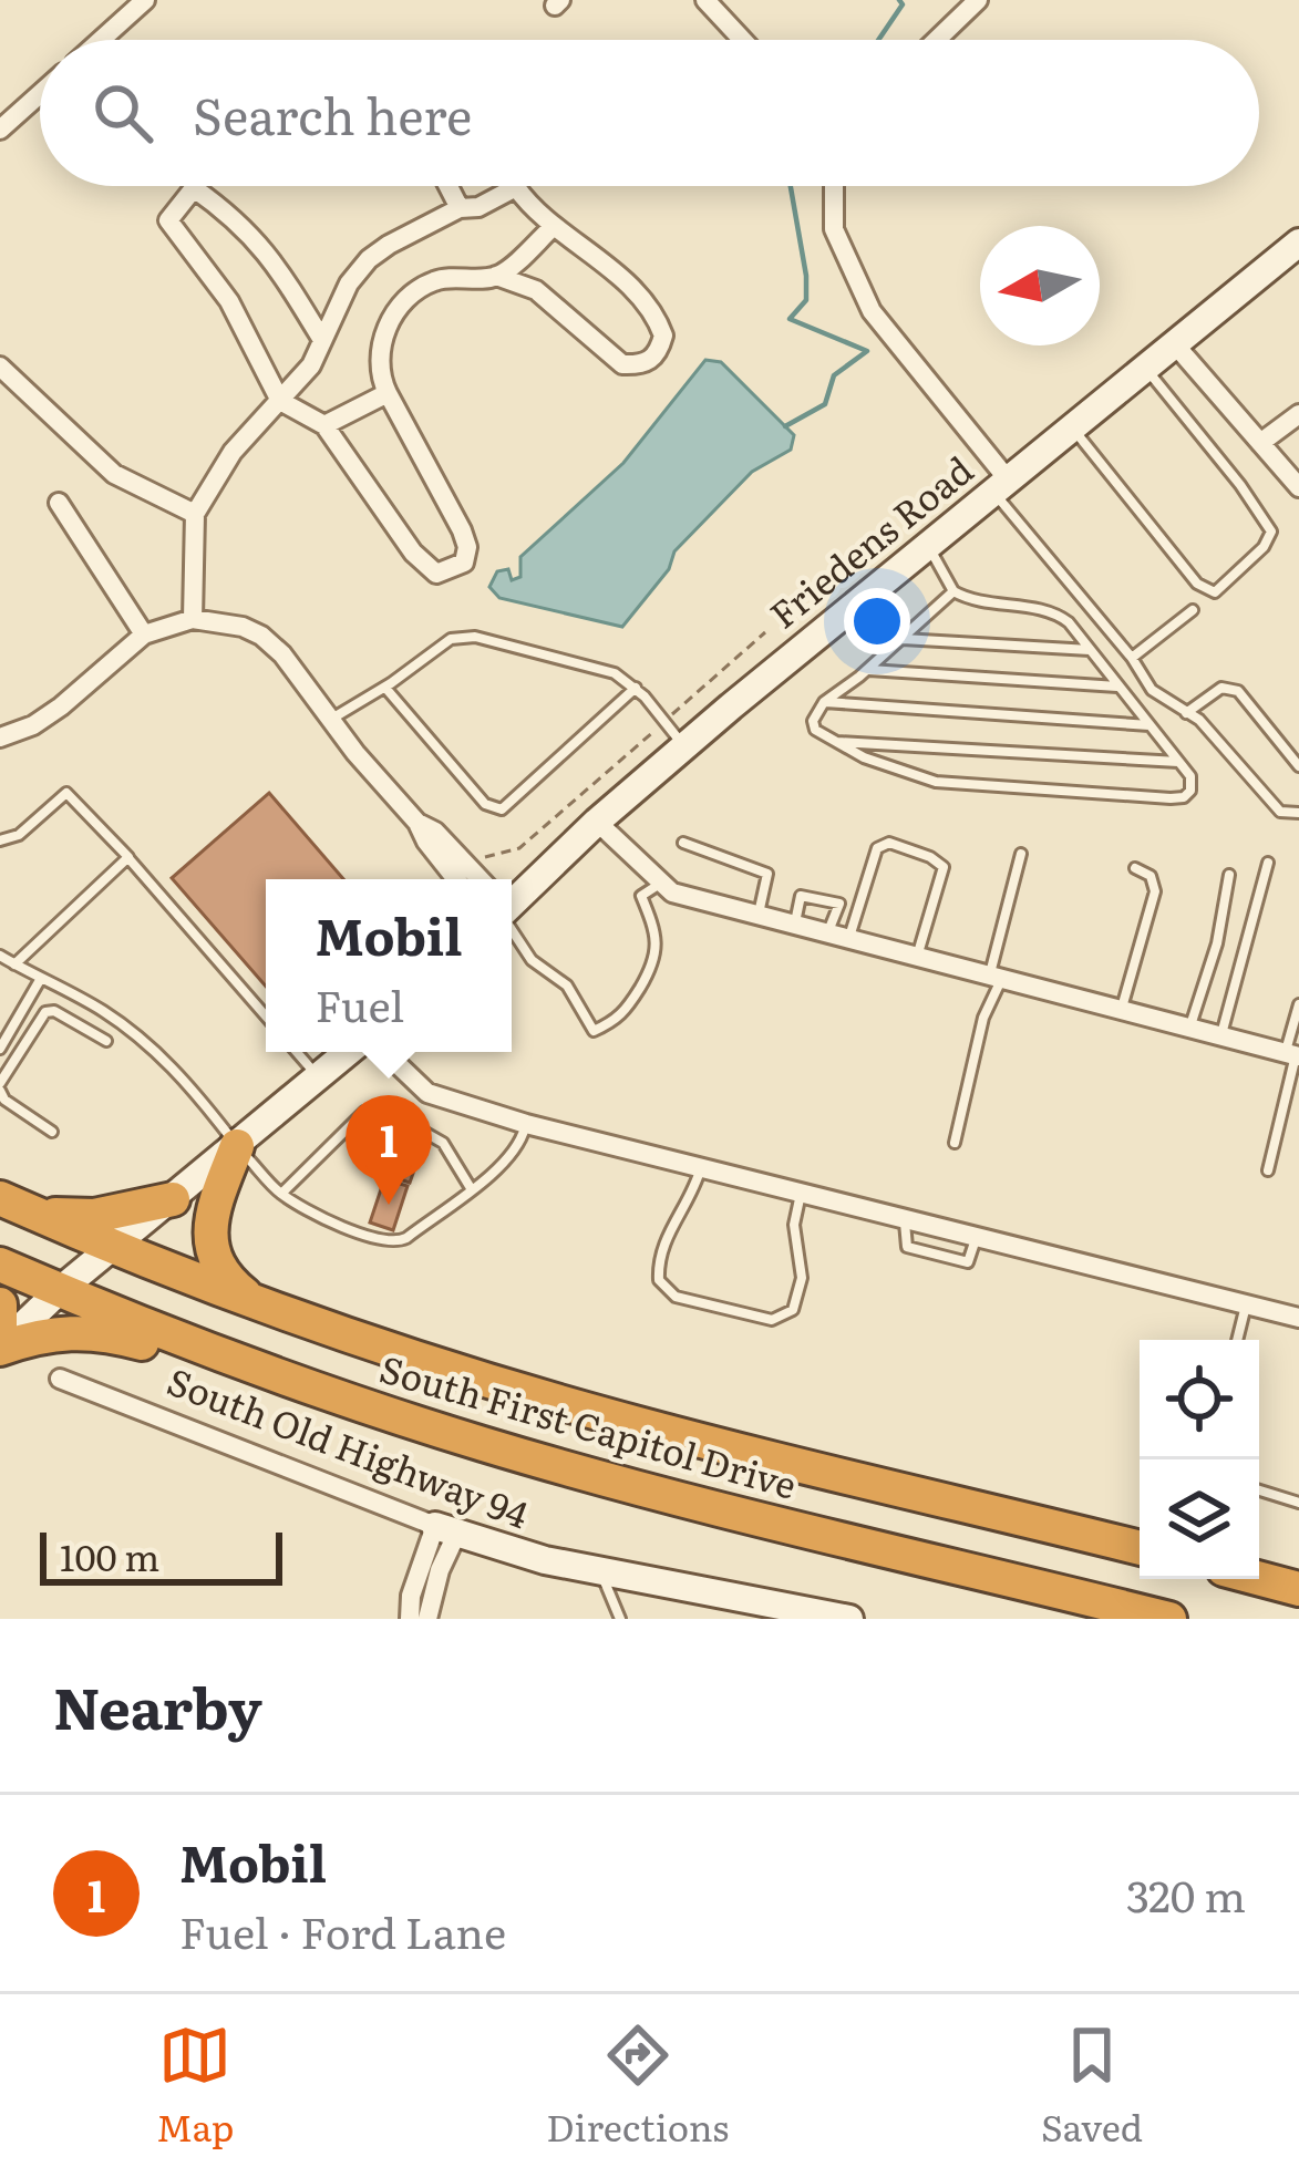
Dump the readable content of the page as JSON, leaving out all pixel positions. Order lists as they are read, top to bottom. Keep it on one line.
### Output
{"streets":{"highway":["South First Capitol Drive"],"main road":["Friedens Road","South Old Highway 94"]},"scale_bar":"100 m","north":"left","page":{"search":"Search here","popup":["Mobil","Fuel"],"pins":"1","scale":"100 m","heading":"Nearby","list":[{"mark":"1","name":"Mobil","note":"Fuel · Ford Lane","value":"320 m"}],"nav":["Map","Directions","Saved"]}}
